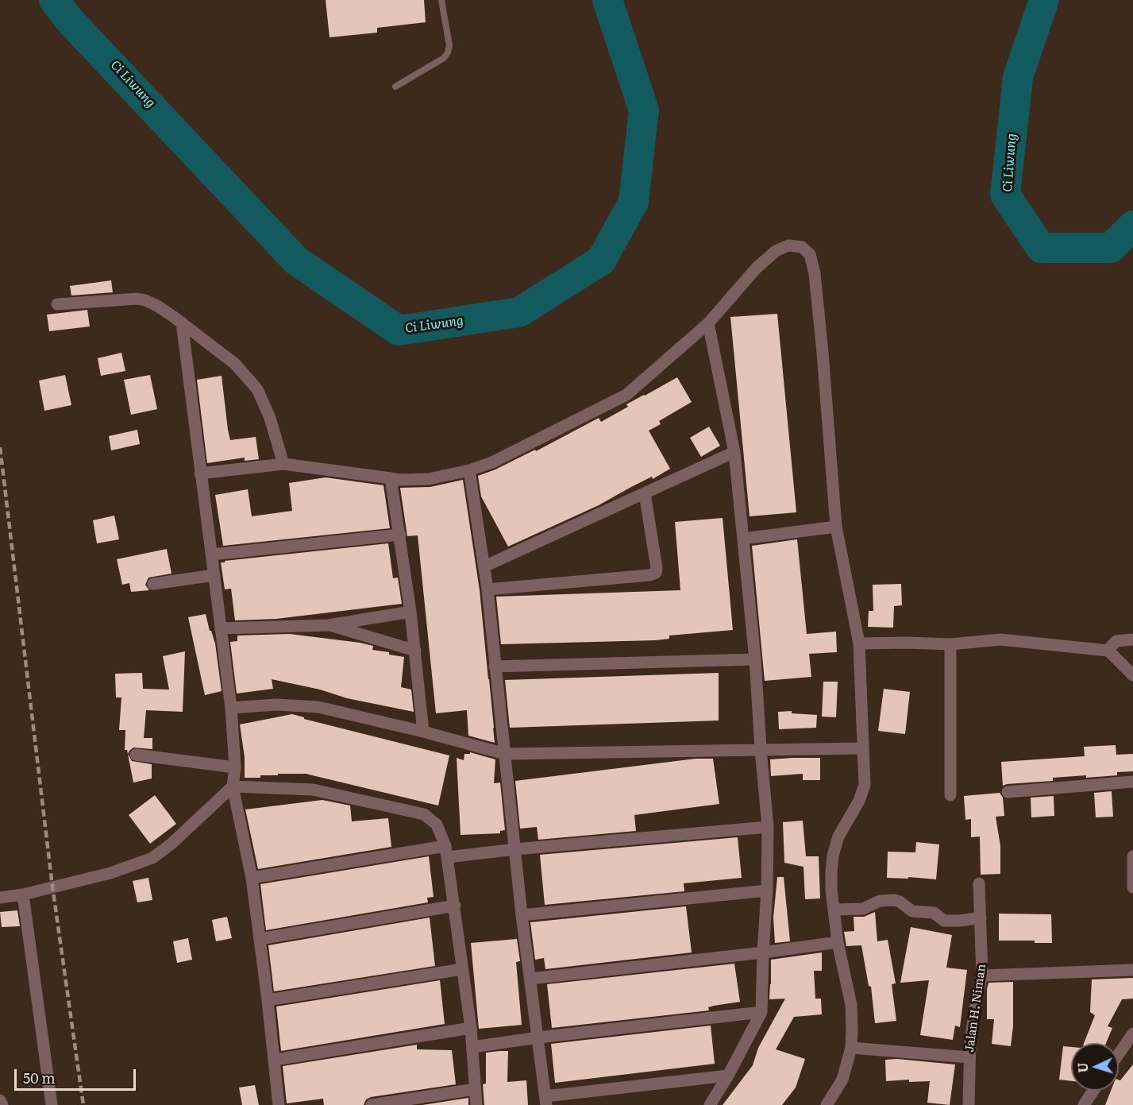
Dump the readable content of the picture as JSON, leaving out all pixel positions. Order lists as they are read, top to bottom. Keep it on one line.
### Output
{"streets":{"street":["Jalan H. Niman"]},"water":["Ci Liwung"],"scale_bar":"50 m","north":"left"}
